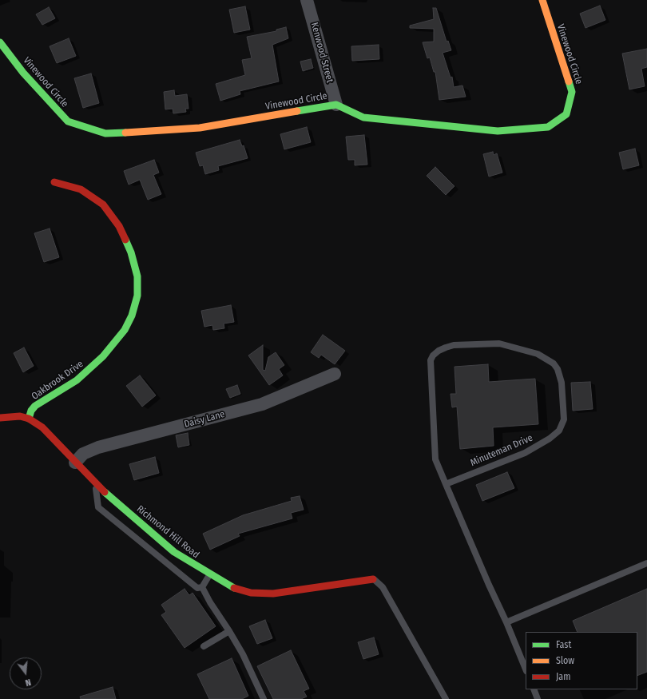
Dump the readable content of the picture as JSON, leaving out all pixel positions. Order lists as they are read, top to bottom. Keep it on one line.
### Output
{"streets":{"street":["Kenwood Street","Vinewood Circle","Oakbrook Drive","Daisy Lane","Richmond Hill Road"],"lane":["Minuteman Drive"]},"crossings":[["Kenwood Street","Vinewood Circle"],["Oakbrook Drive","Richmond Hill Road"],["Daisy Lane","Richmond Hill Road"]],"legend":["Fast","Slow","Jam"],"north":"bottom"}
